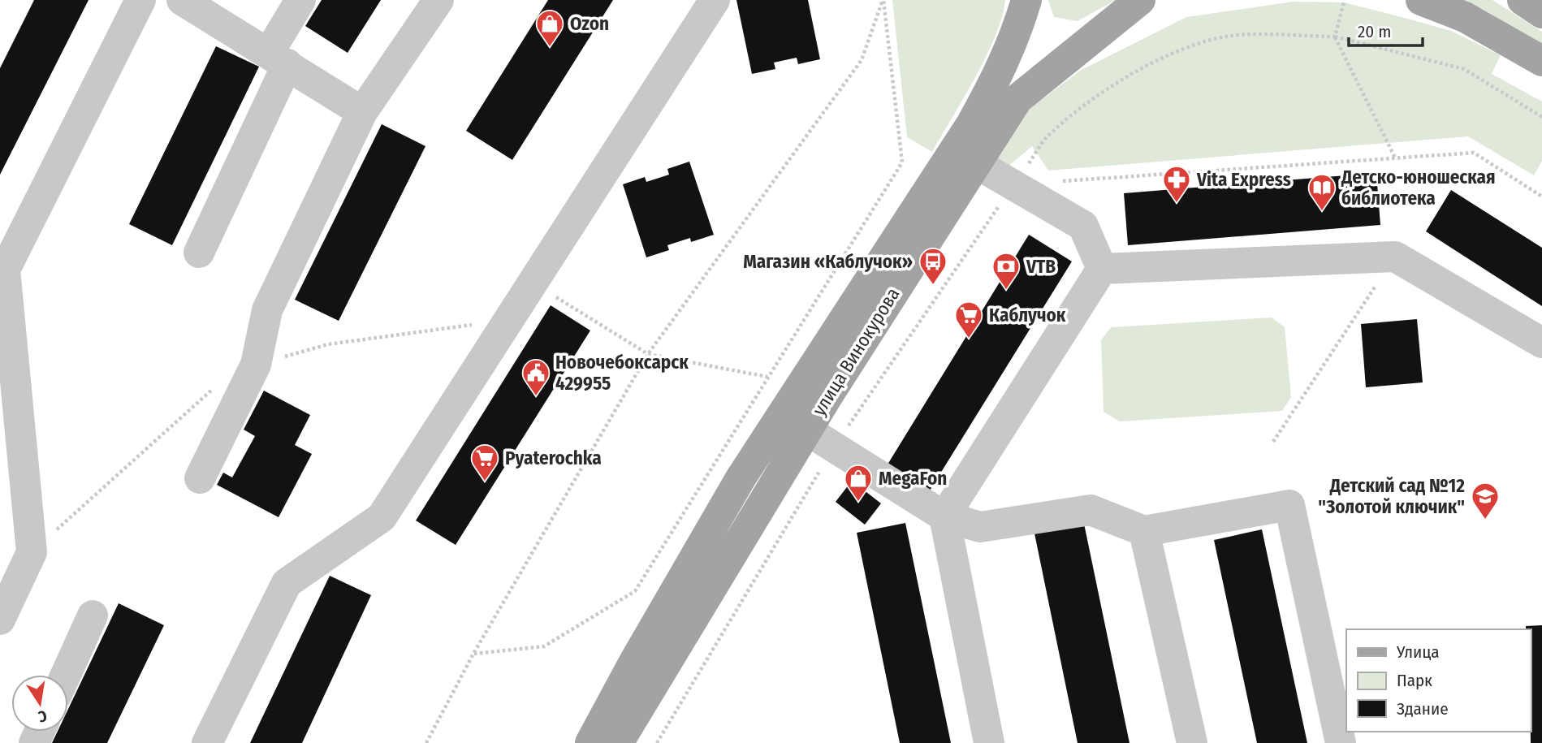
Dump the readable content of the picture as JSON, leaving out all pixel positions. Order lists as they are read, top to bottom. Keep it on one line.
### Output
{"streets":{"main road":["улица Винокурова"]},"places":{"shop":["Ozon","MegaFon"],"pharmacy":["Vita Express"],"library":["Детско-юношеская библиотека"],"bus stop":["Магазин «Каблучок»"],"bank":["VTB"],"supermarket":["Каблучок","Pyaterochka"],"public building":["Новочебоксарск 429955"],"school or university":["Детский сад №12 \"Золотой ключик\""]},"legend":["Улица","Парк","Здание"],"scale_bar":"20 m","north":"bottom"}
